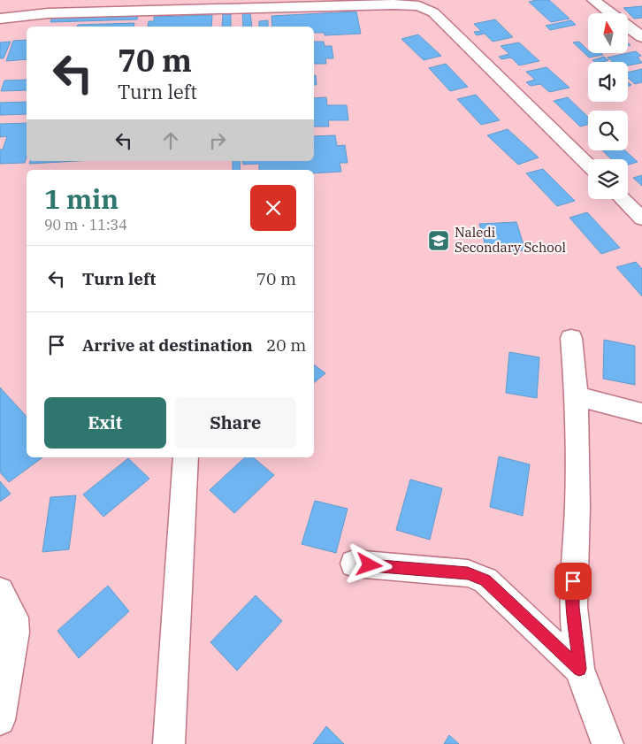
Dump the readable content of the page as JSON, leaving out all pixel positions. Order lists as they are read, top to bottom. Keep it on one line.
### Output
{"places":{"school or university":["Naledi Secondary School"]},"north":"top","page":{"turn":["70 m","Turn left"],"heading":["1 min","90 m · 11:34"],"list":[{"name":"Turn left","value":"70 m"},{"name":"Arrive at destination","value":"20 m"}],"buttons":["Exit","Share"]}}
